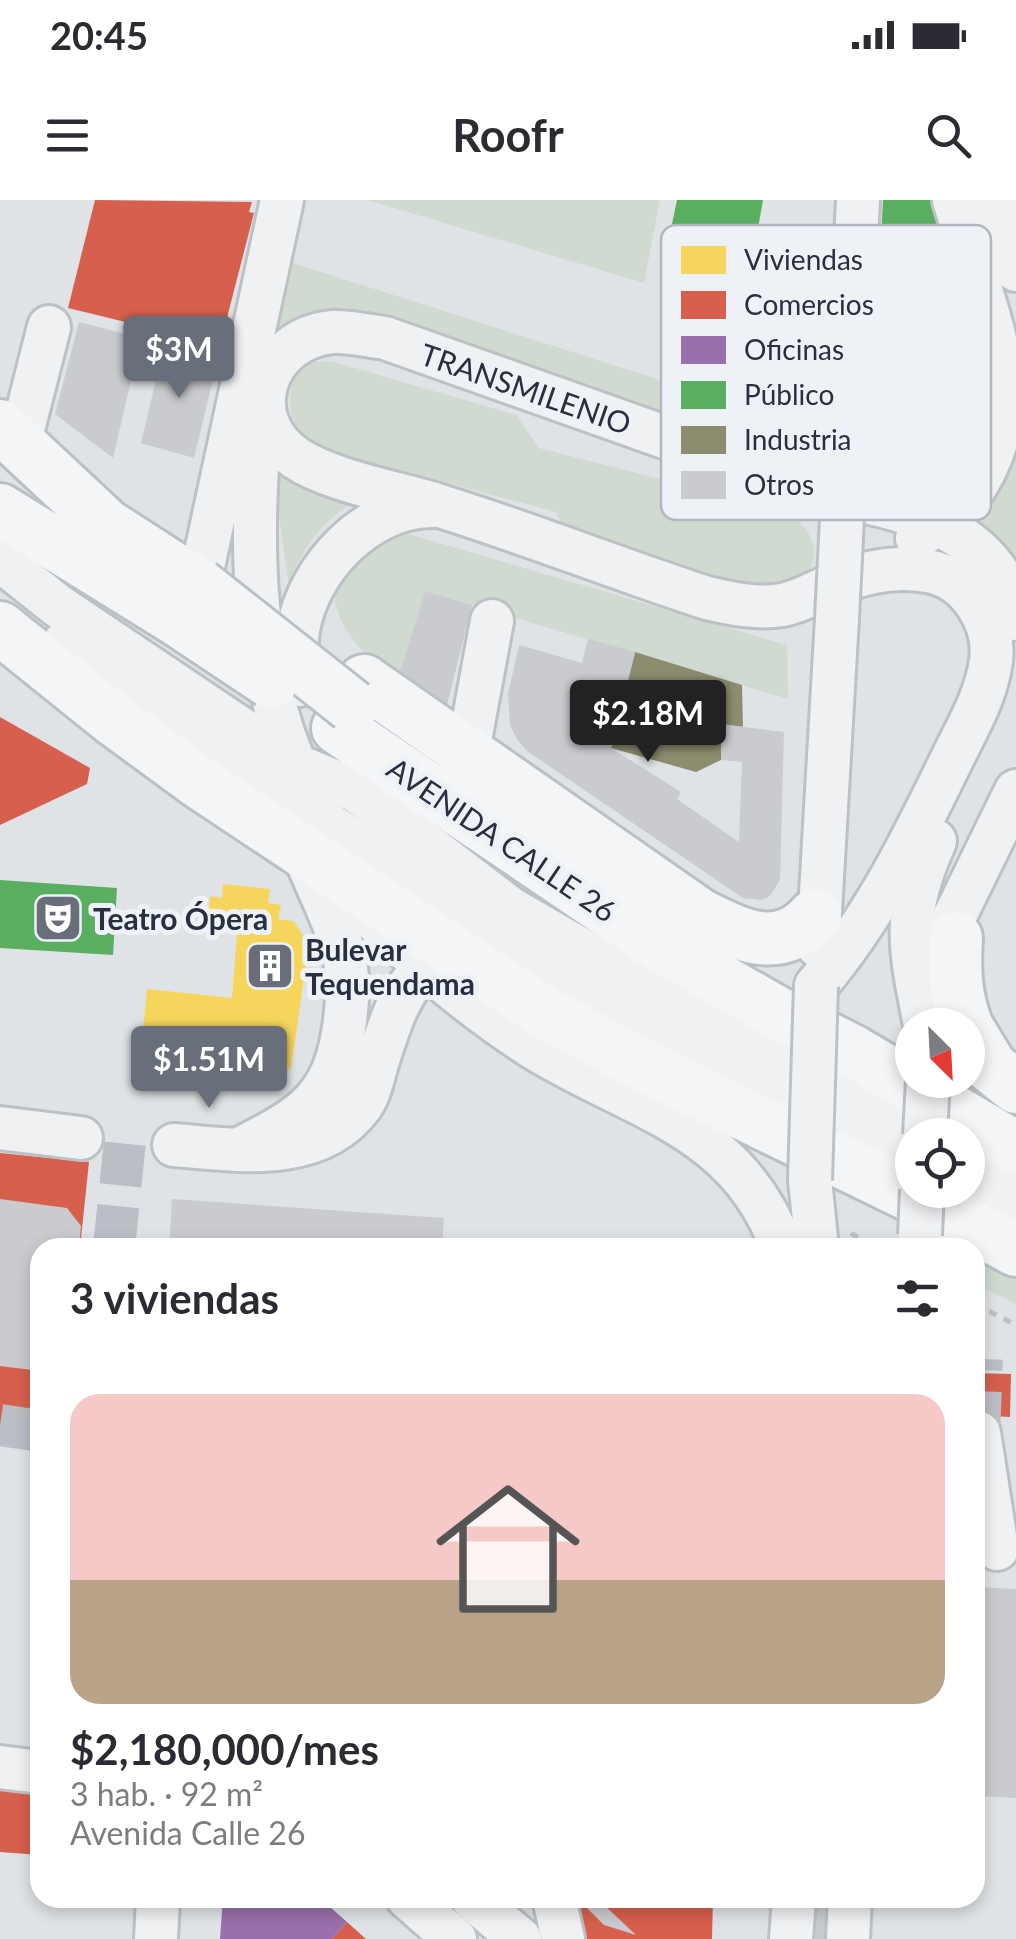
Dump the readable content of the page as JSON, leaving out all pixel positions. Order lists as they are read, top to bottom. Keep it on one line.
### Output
{"streets":{"main road":["AVENIDA CALLE 26"],"street":["TRANSMILENIO"]},"places":{"theatre":["Teatro Ópera"],"building":["Bulevar Tequendama"]},"legend":["Viviendas","Comercios","Oficinas","Público","Industria","Otros"],"north":"bottom right","page":{"status":"20:45","header":"Roofr","price":["$3M","$2.18M","$1.51M"],"heading":"3 viviendas","list":[{"name":"$2,180,000/mes","note":"3 hab. · 92 m² · Avenida Calle 26"}]}}
